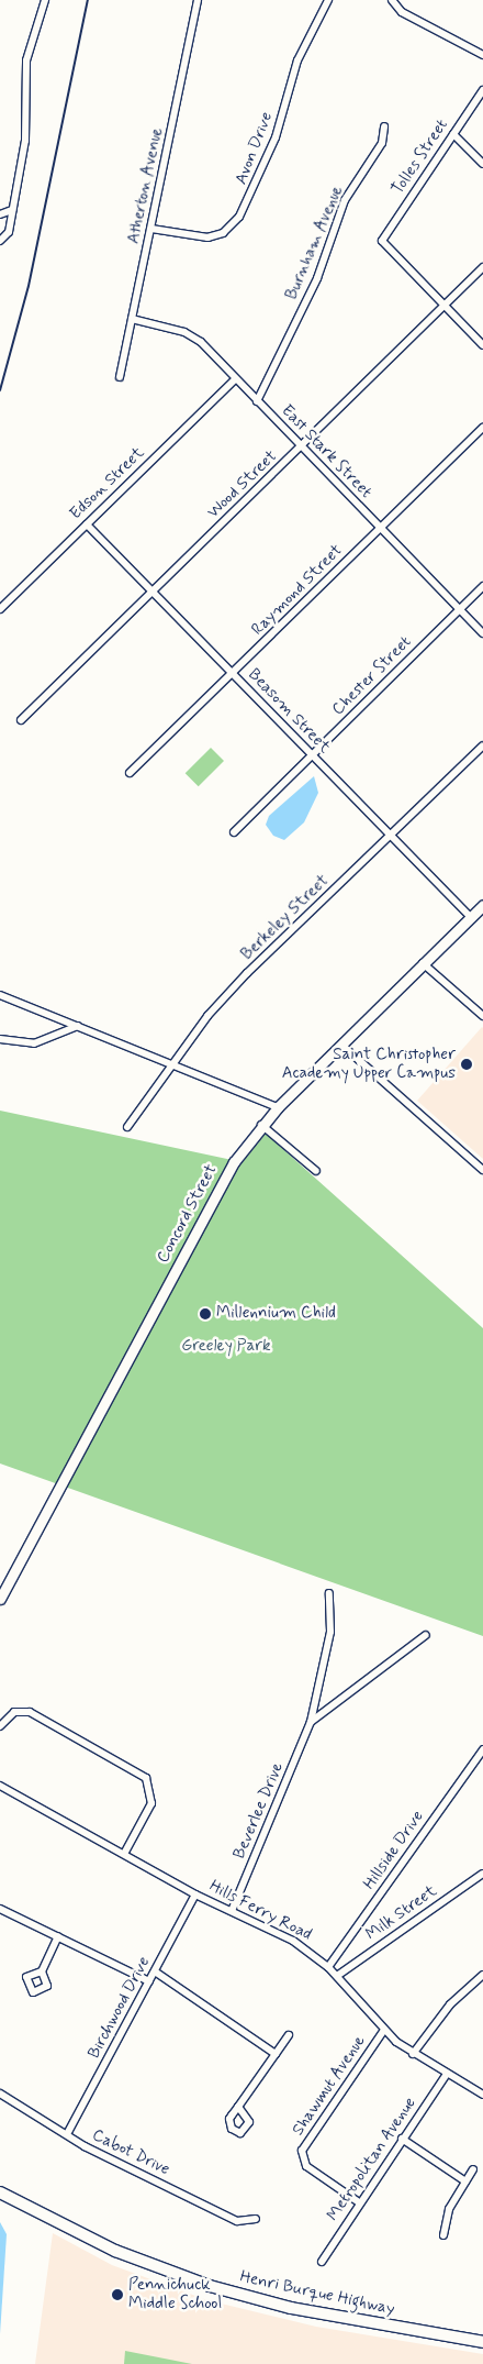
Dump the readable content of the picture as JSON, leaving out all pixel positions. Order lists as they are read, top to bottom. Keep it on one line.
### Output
{"streets":{"main road":["Concord Street","Henri Burque Highway"],"street":["Avon Drive","Tolles Street","Atherton Avenue","Burnham Avenue","East Stark Street","Edson Street","Wood Street","Raymond Street","Chester Street","Beasom Street","Berkeley Street","Beverlee Drive","Hillside Drive","Hills Ferry Road","Milk Street","Birchwood Drive","Shawmut Avenue","Cabot Drive","Metropolitan Avenue"]},"crossings":[["Avon Drive","Atherton Avenue"],["Tolles Street","Wood Street"],["Atherton Avenue","East Stark Street"],["Burnham Avenue","East Stark Street"],["East Stark Street","Edson Street"],["East Stark Street","Wood Street"],["East Stark Street","Raymond Street"],["East Stark Street","Chester Street"],["Edson Street","Beasom Street"],["Wood Street","Beasom Street"],["Raymond Street","Beasom Street"],["Chester Street","Beasom Street"],["Beasom Street","Berkeley Street"],["Beasom Street","Concord Street"],["Beverlee Drive","Hills Ferry Road"],["Hillside Drive","Hills Ferry Road"],["Hills Ferry Road","Milk Street"],["Hills Ferry Road","Birchwood Drive"],["Hills Ferry Road","Shawmut Avenue"],["Hills Ferry Road","Metropolitan Avenue"],["Birchwood Drive","Cabot Drive"],["Shawmut Avenue","Metropolitan Avenue"]],"parks":["Greeley Park"],"places":["Saint Christopher Academy Upper Campus","Millennium Child","Pennichuck Middle School"]}
